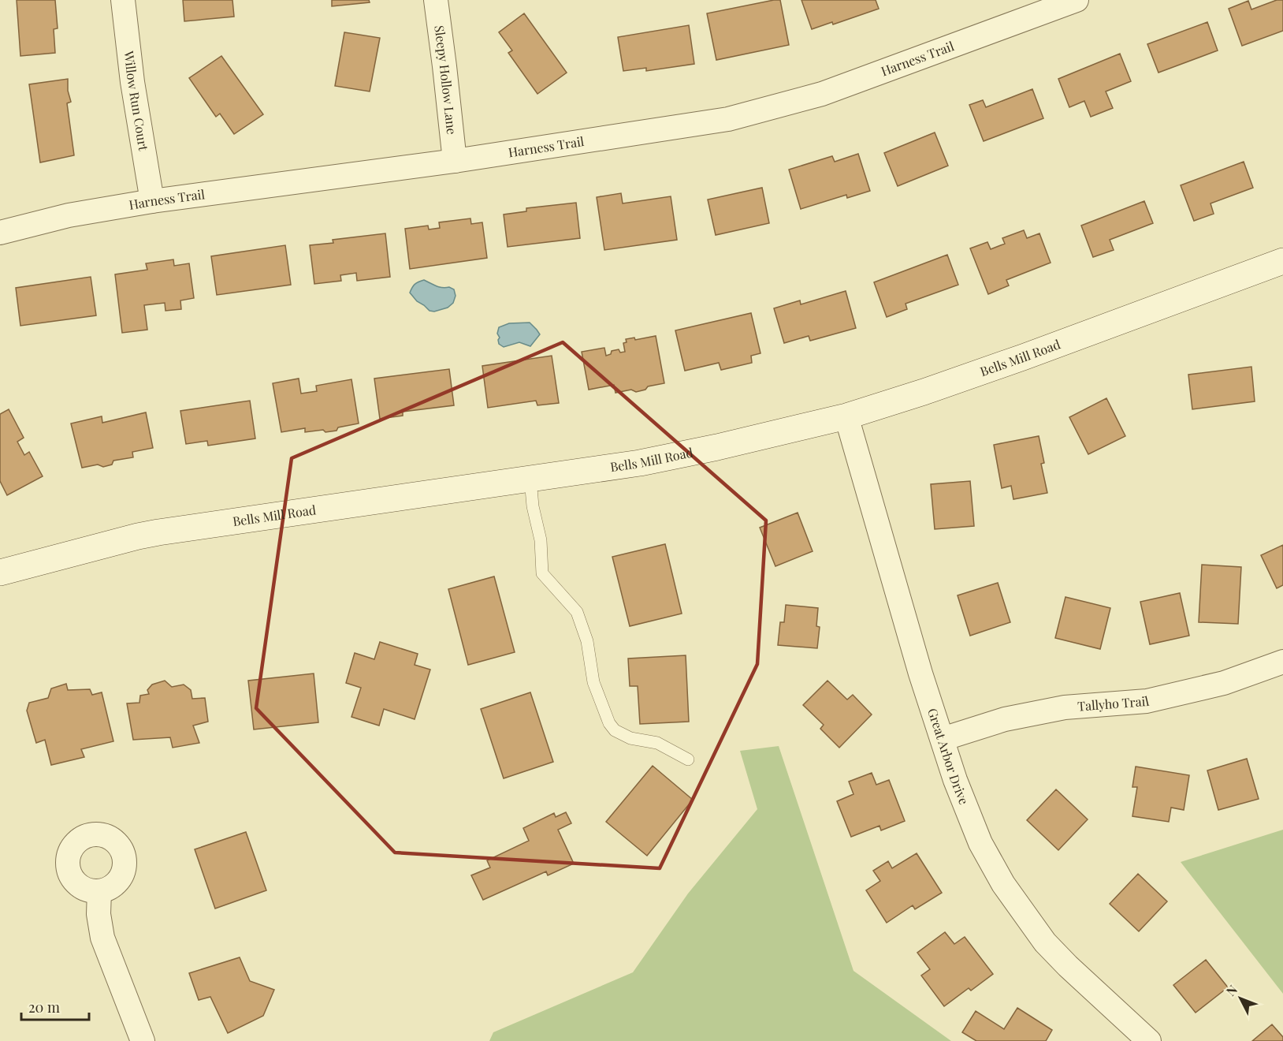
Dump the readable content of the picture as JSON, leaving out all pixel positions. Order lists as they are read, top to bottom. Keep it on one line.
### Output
{"streets":{"street":["Harness Trail","Sleepy Hollow Lane","Willow Run Court","Bells Mill Road","Tallyho Trail","Great Arbor Drive"]},"crossings":[["Harness Trail","Sleepy Hollow Lane"],["Harness Trail","Willow Run Court"],["Bells Mill Road","Great Arbor Drive"],["Tallyho Trail","Great Arbor Drive"]],"scale_bar":"20 m","north":"top left"}
